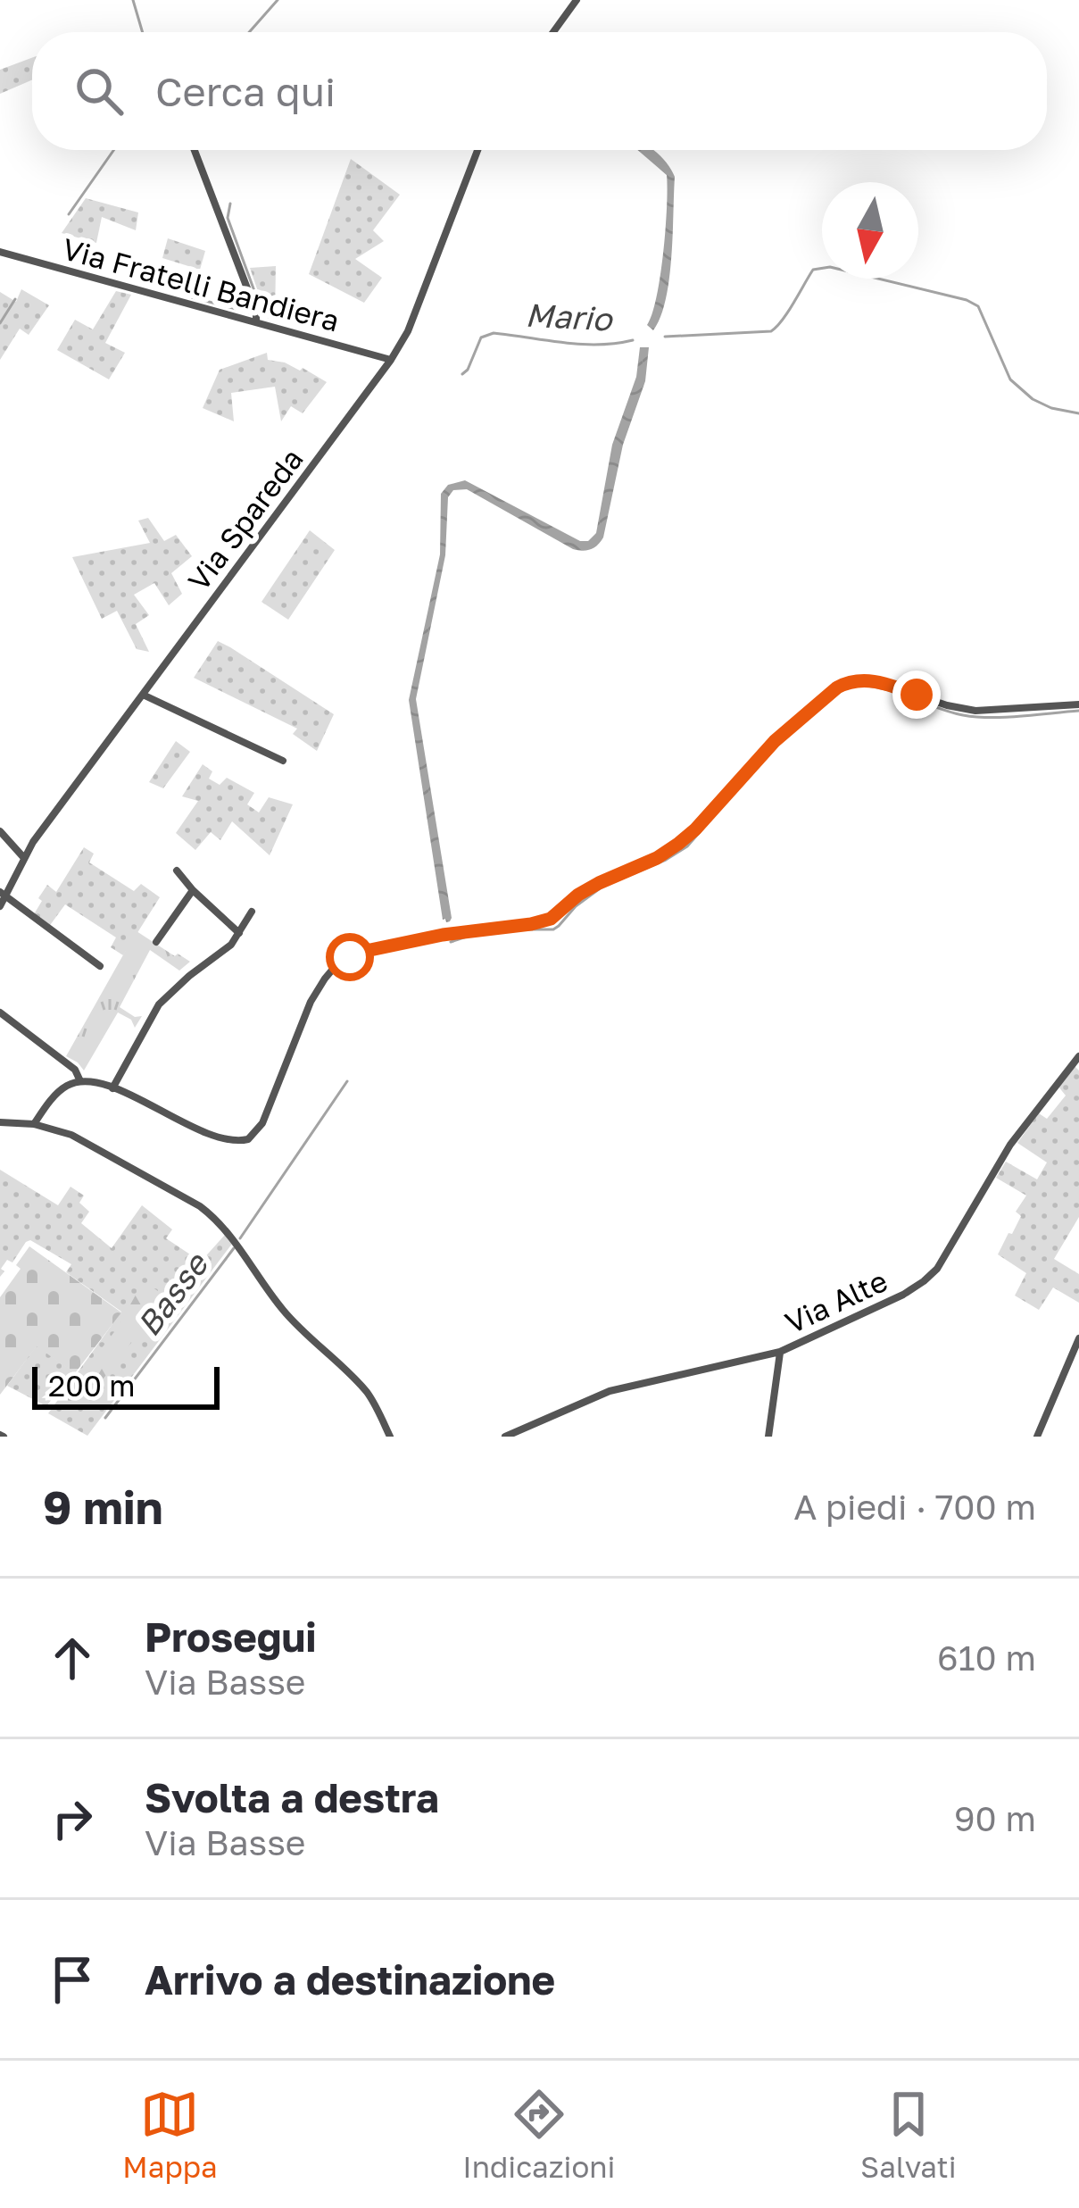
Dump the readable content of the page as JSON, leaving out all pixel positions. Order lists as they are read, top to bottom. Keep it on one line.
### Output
{"streets":{"street":["Via Fratelli Bandiera","Via Spareda","Via Alte"]},"crossings":[["Via Fratelli Bandiera","Via Spareda"]],"water":["Mario","Basse"],"scale_bar":"200 m","north":"bottom","page":{"search":"Cerca qui","scale":"200 m","heading":["9 min","A piedi · 700 m"],"list":[["Prosegui","Via Basse","610 m"],["Svolta a destra","Via Basse","90 m"],"Arrivo a destinazione"],"nav":["Mappa","Indicazioni","Salvati"]}}
